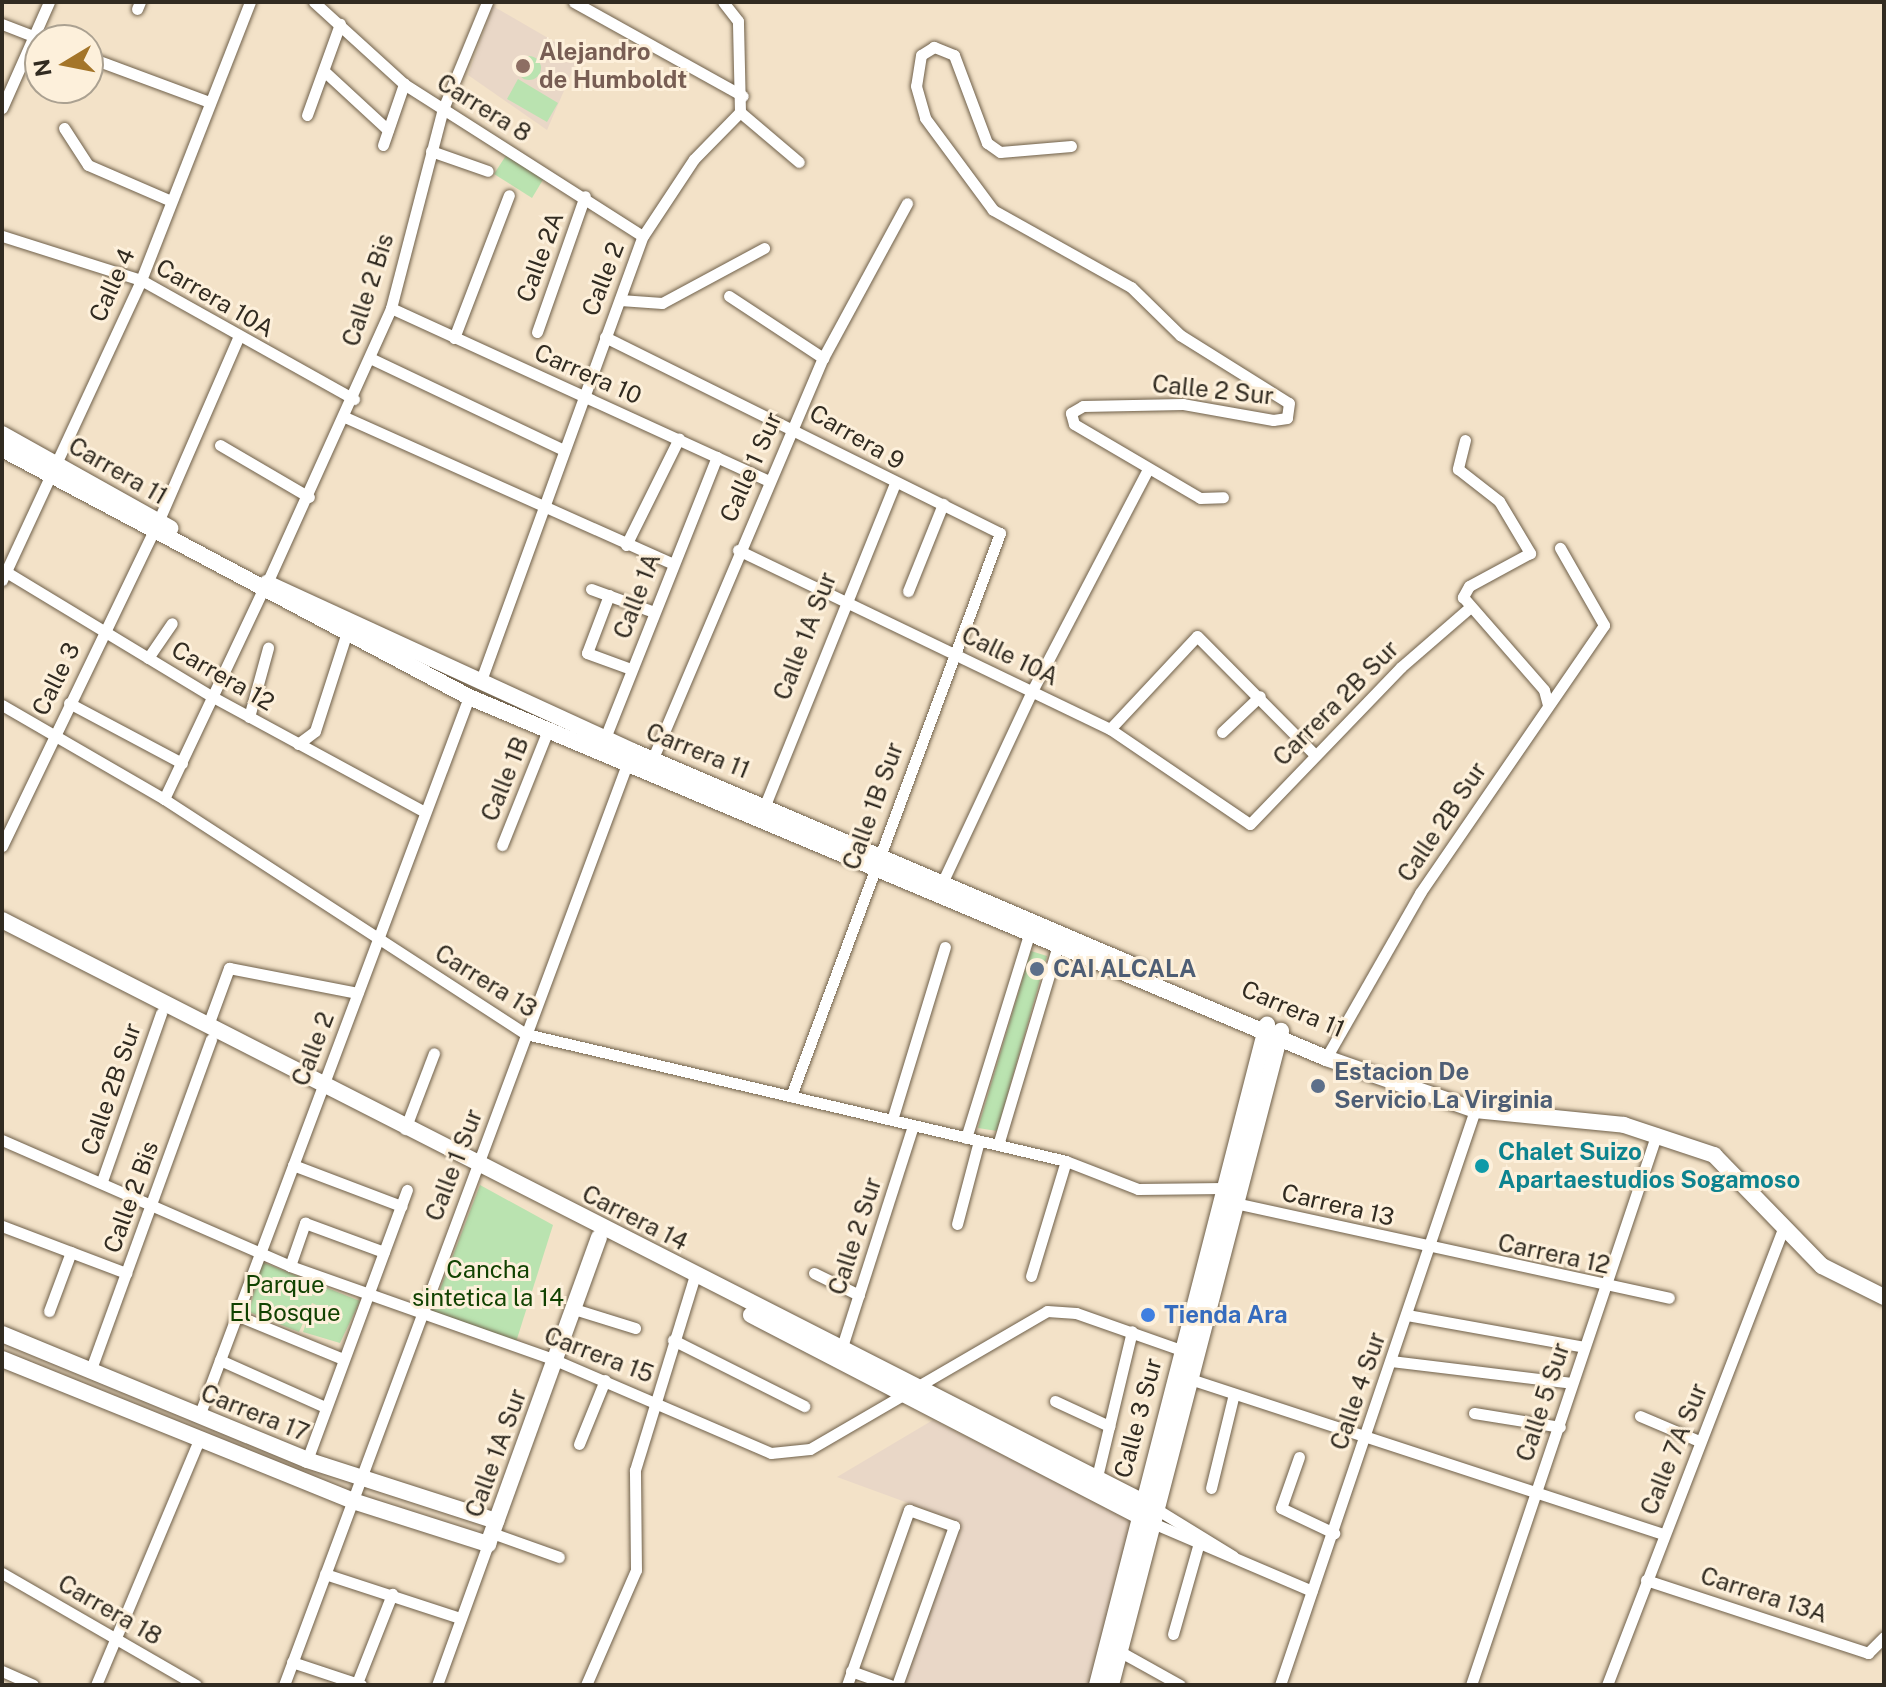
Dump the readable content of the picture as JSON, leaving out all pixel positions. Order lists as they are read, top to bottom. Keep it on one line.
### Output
{"streets":{"street":["Carrera 8","Calle 2A","Calle 2","Calle 4","Calle 2 Bis","Carrera 10A","Carrera 10","Calle 2 Sur","Carrera 9","Calle 1 Sur","Carrera 11","Calle 1A","Calle 1A Sur","Calle 10A","Carrera 12","Calle 3","Carrera 2B Sur","Calle 1B","Calle 1B Sur","Calle 2B Sur","Carrera 13","Carrera 14","Carrera 15","Calle 4 Sur","Calle 5 Sur","Carrera 17","Calle 3 Sur","Calle 7A Sur","Carrera 13A","Carrera 18"]},"crossings":[["Carrera 8","Calle 2A"],["Carrera 8","Calle 2"],["Carrera 8","Calle 2 Bis"],["Calle 2","Calle 2 Bis"],["Calle 2","Carrera 10"],["Calle 2","Carrera 9"],["Calle 2","Carrera 11"],["Calle 2","Carrera 12"],["Calle 2","Carrera 13"],["Calle 2","Carrera 14"],["Calle 2","Carrera 15"],["Calle 2","Carrera 17"],["Calle 4","Carrera 10A"],["Calle 4","Carrera 11"],["Calle 4","Carrera 12"],["Calle 2 Bis","Carrera 10A"],["Calle 2 Bis","Carrera 10"],["Calle 2 Bis","Carrera 11"],["Calle 2 Bis","Carrera 12"],["Calle 2 Bis","Carrera 13"],["Calle 2 Bis","Carrera 14"],["Calle 2 Bis","Carrera 15"],["Calle 2 Bis","Carrera 17"],["Carrera 10A","Calle 3"],["Carrera 10","Calle 1 Sur"],["Carrera 10","Calle 1A"],["Calle 2 Sur","Carrera 13"],["Calle 2 Sur","Carrera 14"],["Carrera 9","Calle 1 Sur"],["Carrera 9","Calle 1A Sur"],["Carrera 9","Calle 1B Sur"],["Calle 1 Sur","Carrera 11"],["Calle 1 Sur","Calle 10A"],["Calle 1 Sur","Carrera 13"],["Calle 1 Sur","Carrera 14"],["Calle 1 Sur","Carrera 15"],["Calle 1 Sur","Carrera 17"],["Carrera 11","Calle 1A"],["Carrera 11","Calle 1A Sur"],["Carrera 11","Calle 3"],["Carrera 11","Calle 1B"],["Carrera 11","Calle 1B Sur"],["Carrera 11","Calle 2B Sur"],["Carrera 11","Calle 4 Sur"],["Carrera 11","Calle 5 Sur"],["Carrera 11","Calle 3 Sur"],["Carrera 11","Calle 7A Sur"],["Calle 1A Sur","Calle 10A"],["Calle 1A Sur","Carrera 14"],["Calle 1A Sur","Carrera 15"],["Calle 1A Sur","Carrera 17"],["Calle 10A","Carrera 2B Sur"],["Calle 10A","Calle 1B Sur"],["Carrera 12","Calle 3"],["Carrera 12","Carrera 13"],["Carrera 12","Calle 4 Sur"],["Carrera 12","Calle 5 Sur"],["Calle 3","Carrera 13"],["Calle 1B Sur","Carrera 13"],["Calle 2B Sur","Carrera 14"],["Calle 2B Sur","Carrera 15"],["Carrera 13","Calle 4 Sur"],["Carrera 13","Calle 3 Sur"],["Carrera 14","Carrera 15"],["Carrera 14","Calle 4 Sur"],["Carrera 14","Calle 3 Sur"],["Carrera 15","Calle 3 Sur"],["Calle 7A Sur","Carrera 13A"]],"parks":["Cancha sintetica la 14","Parque El Bosque"],"places":["Alejandro de Humboldt","CAI ALCALA","Estacion De Servicio La Virginia","Chalet Suizo Apartaestudios Sogamoso","Tienda Ara"],"north":"left"}
